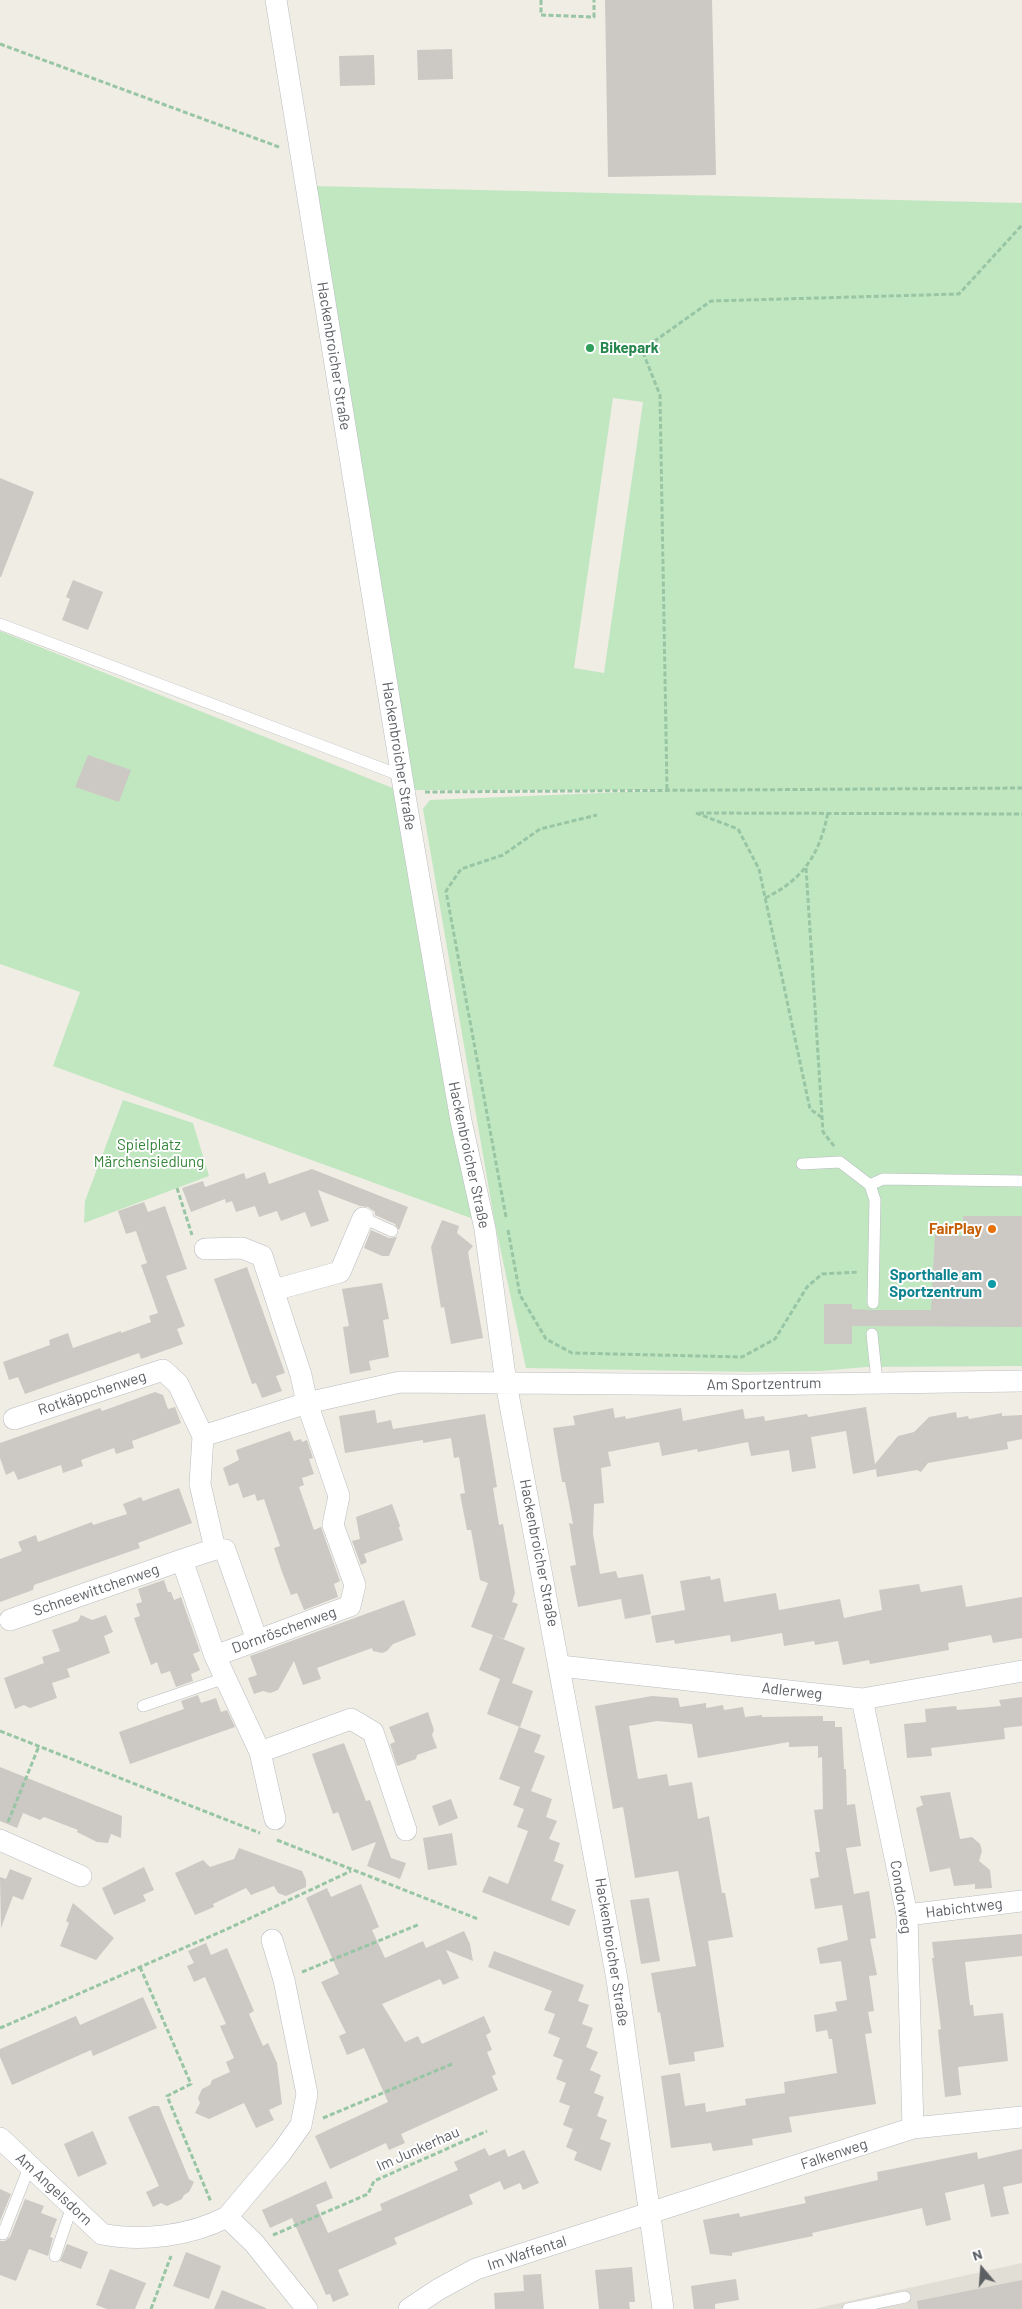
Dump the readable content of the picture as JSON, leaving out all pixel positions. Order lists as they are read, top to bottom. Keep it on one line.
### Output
{"streets":{"street":["Hackenbroicher Straße","Am Sportzentrum","Rotkäppchenweg","Schneewittchenweg","Dornröschenweg","Adlerweg","Condorweg","Habichtweg","Falkenweg","Am Angelsdorn","Im Waffental"],"path":["Im Junkerhau"]},"crossings":[["Hackenbroicher Straße","Am Sportzentrum"],["Hackenbroicher Straße","Adlerweg"],["Hackenbroicher Straße","Falkenweg"],["Hackenbroicher Straße","Im Waffental"],["Adlerweg","Condorweg"],["Condorweg","Habichtweg"],["Condorweg","Falkenweg"],["Falkenweg","Im Waffental"]],"parks":["Spielplatz Märchensiedlung"],"places":["Bikepark","FairPlay","Sporthalle am Sportzentrum"],"north":"top"}
